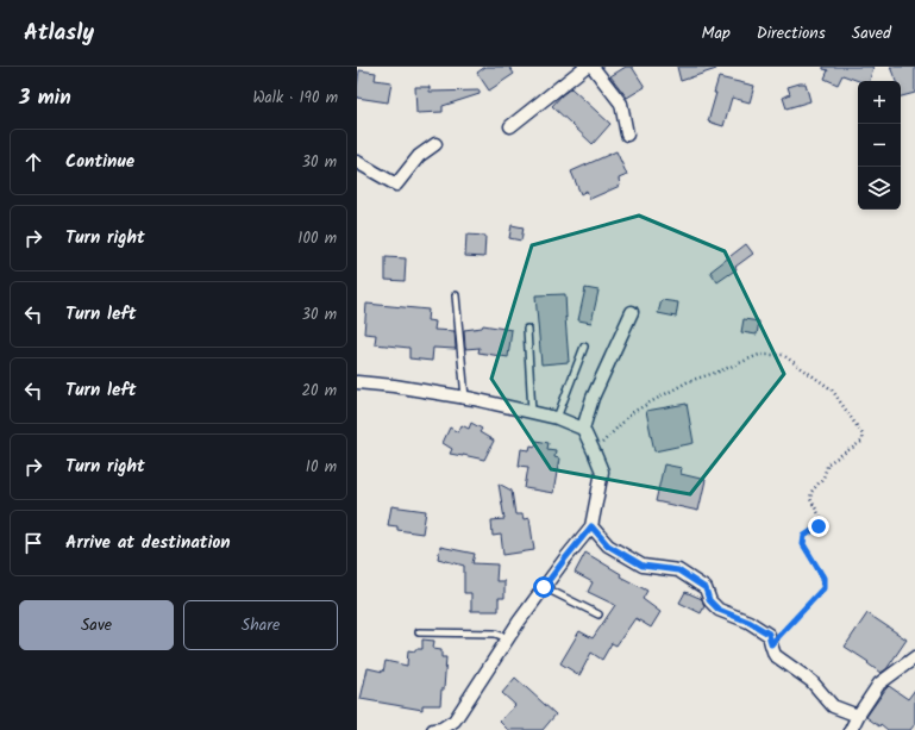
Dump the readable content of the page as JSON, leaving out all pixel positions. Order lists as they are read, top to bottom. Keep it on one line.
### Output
{"page":{"header":"Atlasly","nav":["Map","Directions","Saved"],"heading":["3 min","Walk · 190 m"],"map_buttons":["+","−"],"list":[["Continue","30 m"],["Turn right","100 m"],["Turn left","30 m"],["Turn left","20 m"],["Turn right","10 m"],"Arrive at destination"],"buttons":["Save","Share"]}}
